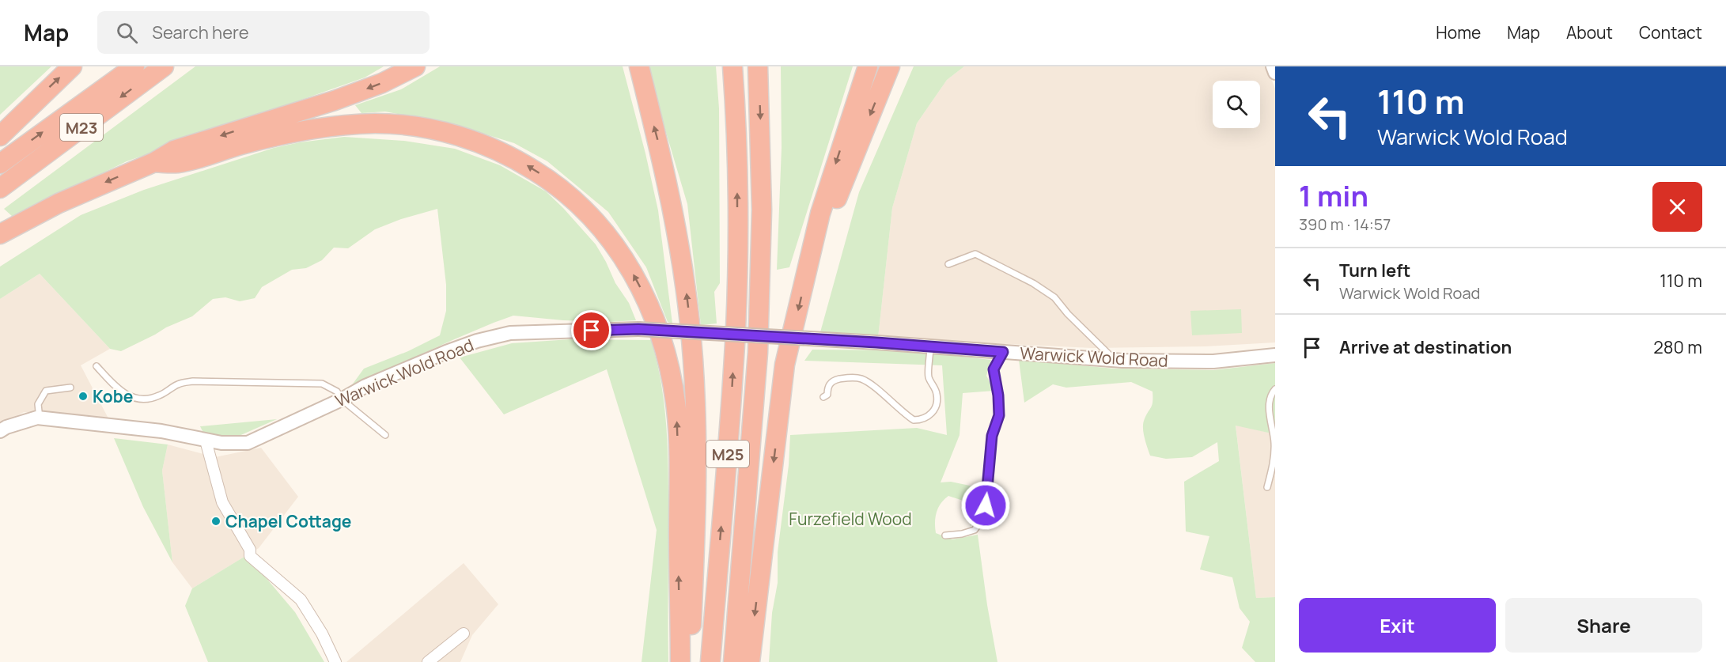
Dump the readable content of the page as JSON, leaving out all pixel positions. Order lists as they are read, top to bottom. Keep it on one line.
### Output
{"streets":{"highway":["M23","M25"],"street":["Warwick Wold Road"]},"parks":["Furzefield Wood"],"places":["Kobe","Chapel Cottage"],"page":{"header":"Map","search":"Search here","nav":["Home","Map","About","Contact"],"turn":["110 m","Warwick Wold Road"],"heading":["1 min","390 m · 14:57"],"list":[{"name":"Turn left","note":"Warwick Wold Road","value":"110 m"},{"name":"Arrive at destination","value":"280 m"}],"buttons":["Exit","Share"]}}
